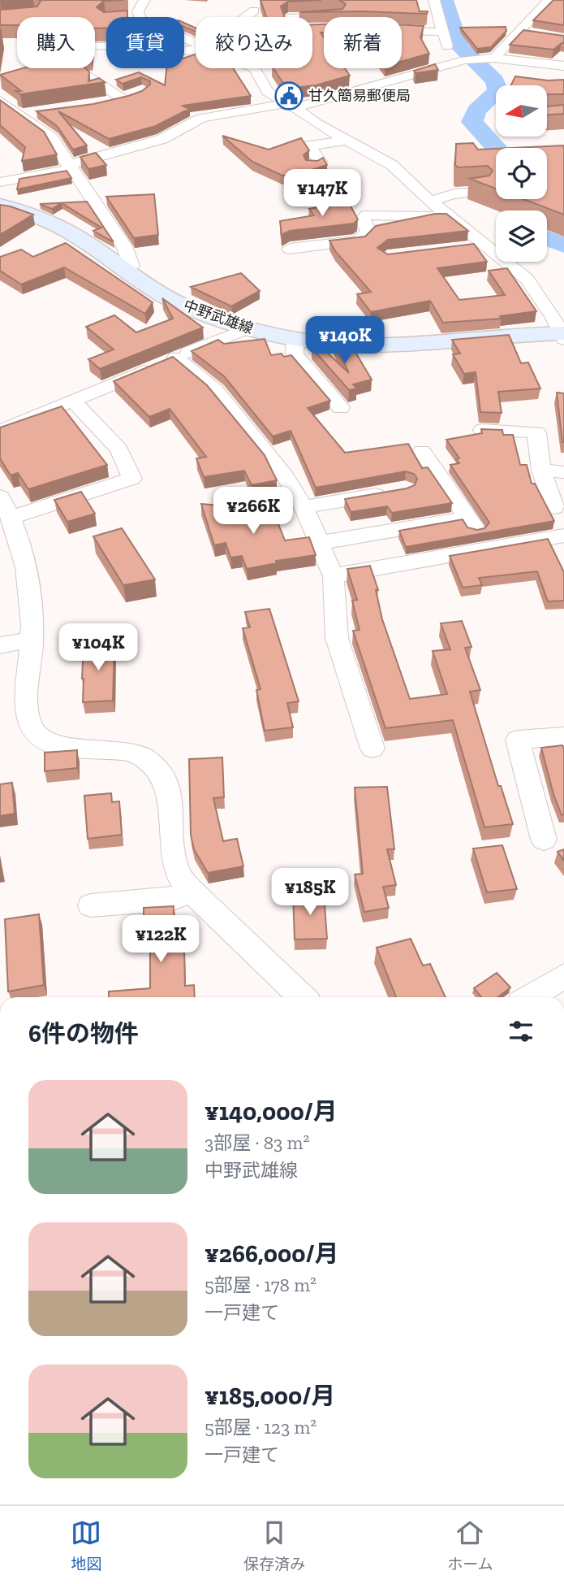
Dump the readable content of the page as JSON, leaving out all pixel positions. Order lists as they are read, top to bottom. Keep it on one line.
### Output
{"streets":{"main road":["中野武雄線"]},"places":{"public building":["甘久簡易郵便局"]},"north":"left","page":{"chip":["購入","賃貸","絞り込み","新着"],"price":["¥147K","¥140K","¥266K","¥104K","¥185K","¥122K"],"heading":"6件の物件","list":[{"name":"¥140,000/月","note":"3部屋 · 83 m² · 中野武雄線"},{"name":"¥266,000/月","note":"5部屋 · 178 m² · 一戸建て"},{"name":"¥185,000/月","note":"5部屋 · 123 m² · 一戸建て"}],"tabs":["地図","保存済み","ホーム"]}}
